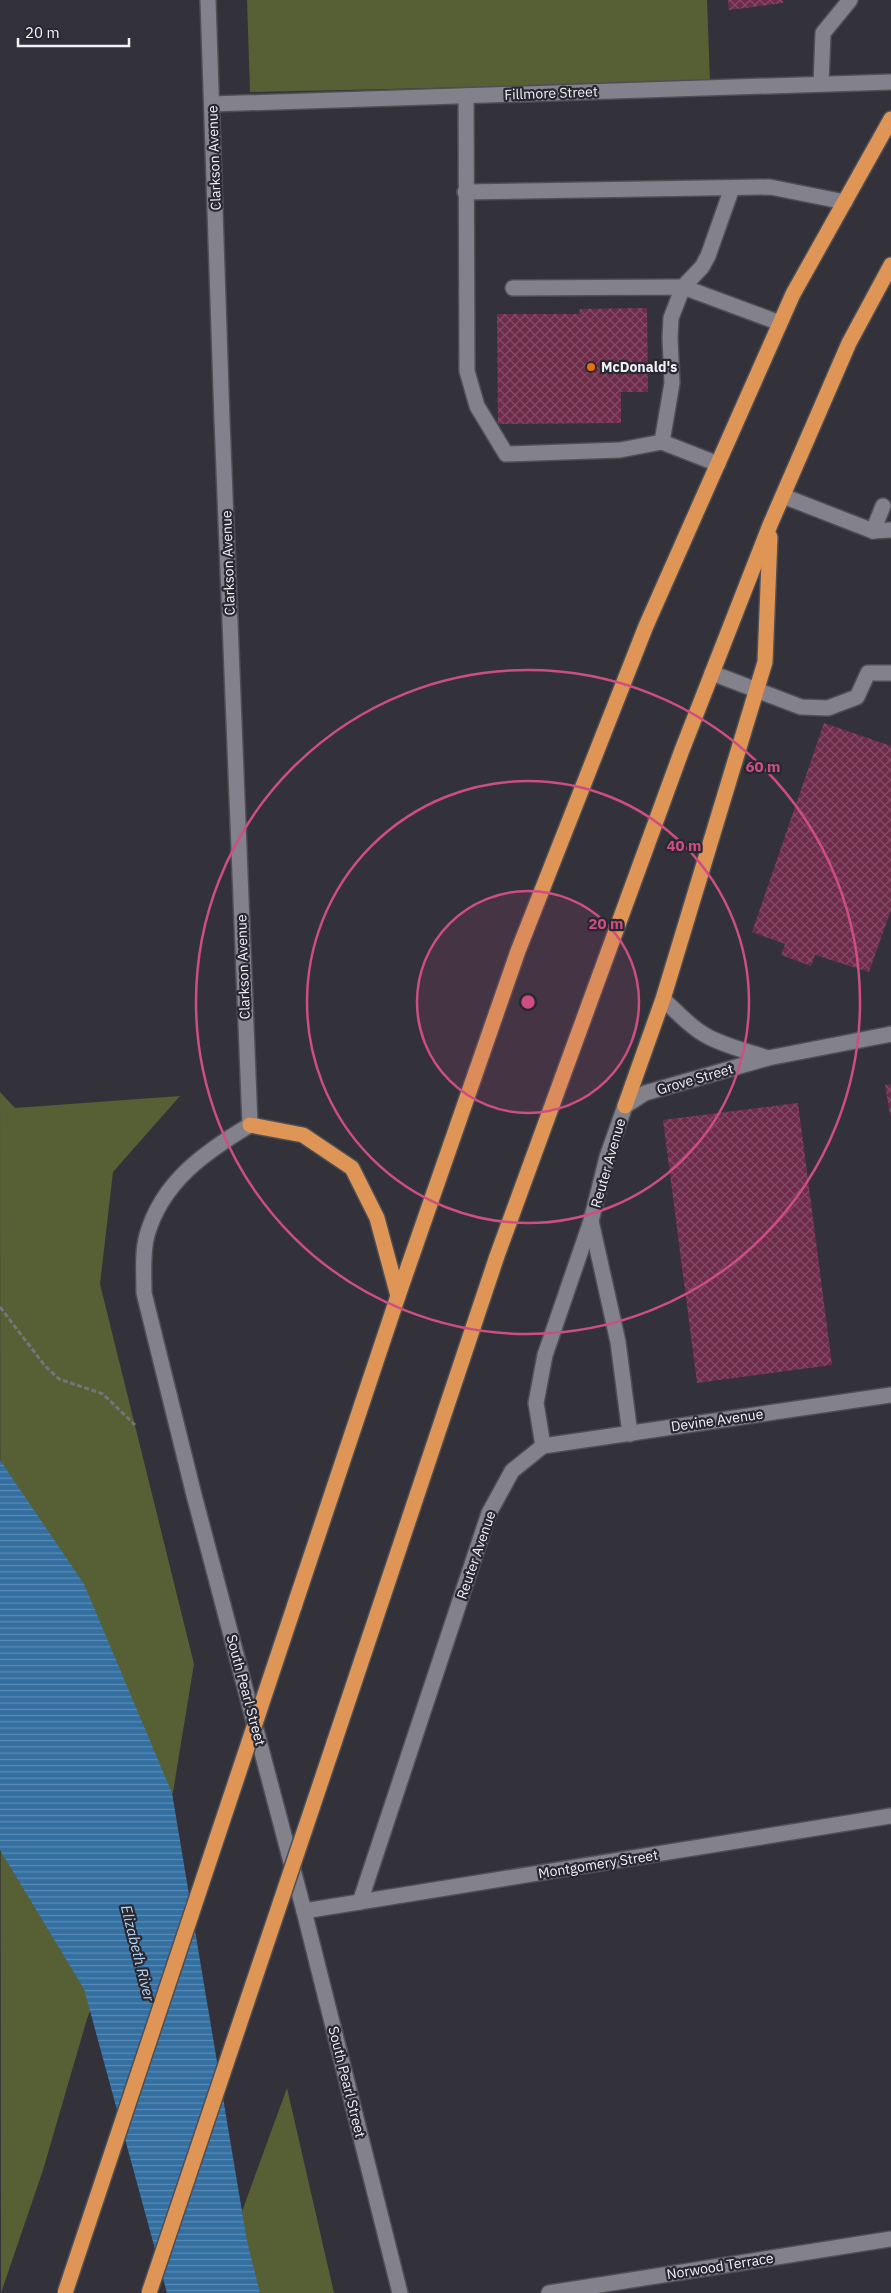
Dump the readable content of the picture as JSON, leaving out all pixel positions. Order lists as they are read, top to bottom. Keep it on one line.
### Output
{"streets":{"street":["Fillmore Street","Clarkson Avenue","Grove Street","Reuter Avenue","Devine Avenue","South Pearl Street","Montgomery Street","Norwood Terrace"]},"crossings":[["Fillmore Street","Clarkson Avenue"],["Clarkson Avenue","South Pearl Street"],["Grove Street","Reuter Avenue"],["Reuter Avenue","Devine Avenue"],["Reuter Avenue","Montgomery Street"],["South Pearl Street","Montgomery Street"]],"water":["Elizabeth River"],"places":["McDonald's"],"scale_bar":"20 m","rings":["60 m","40 m","20 m"]}
